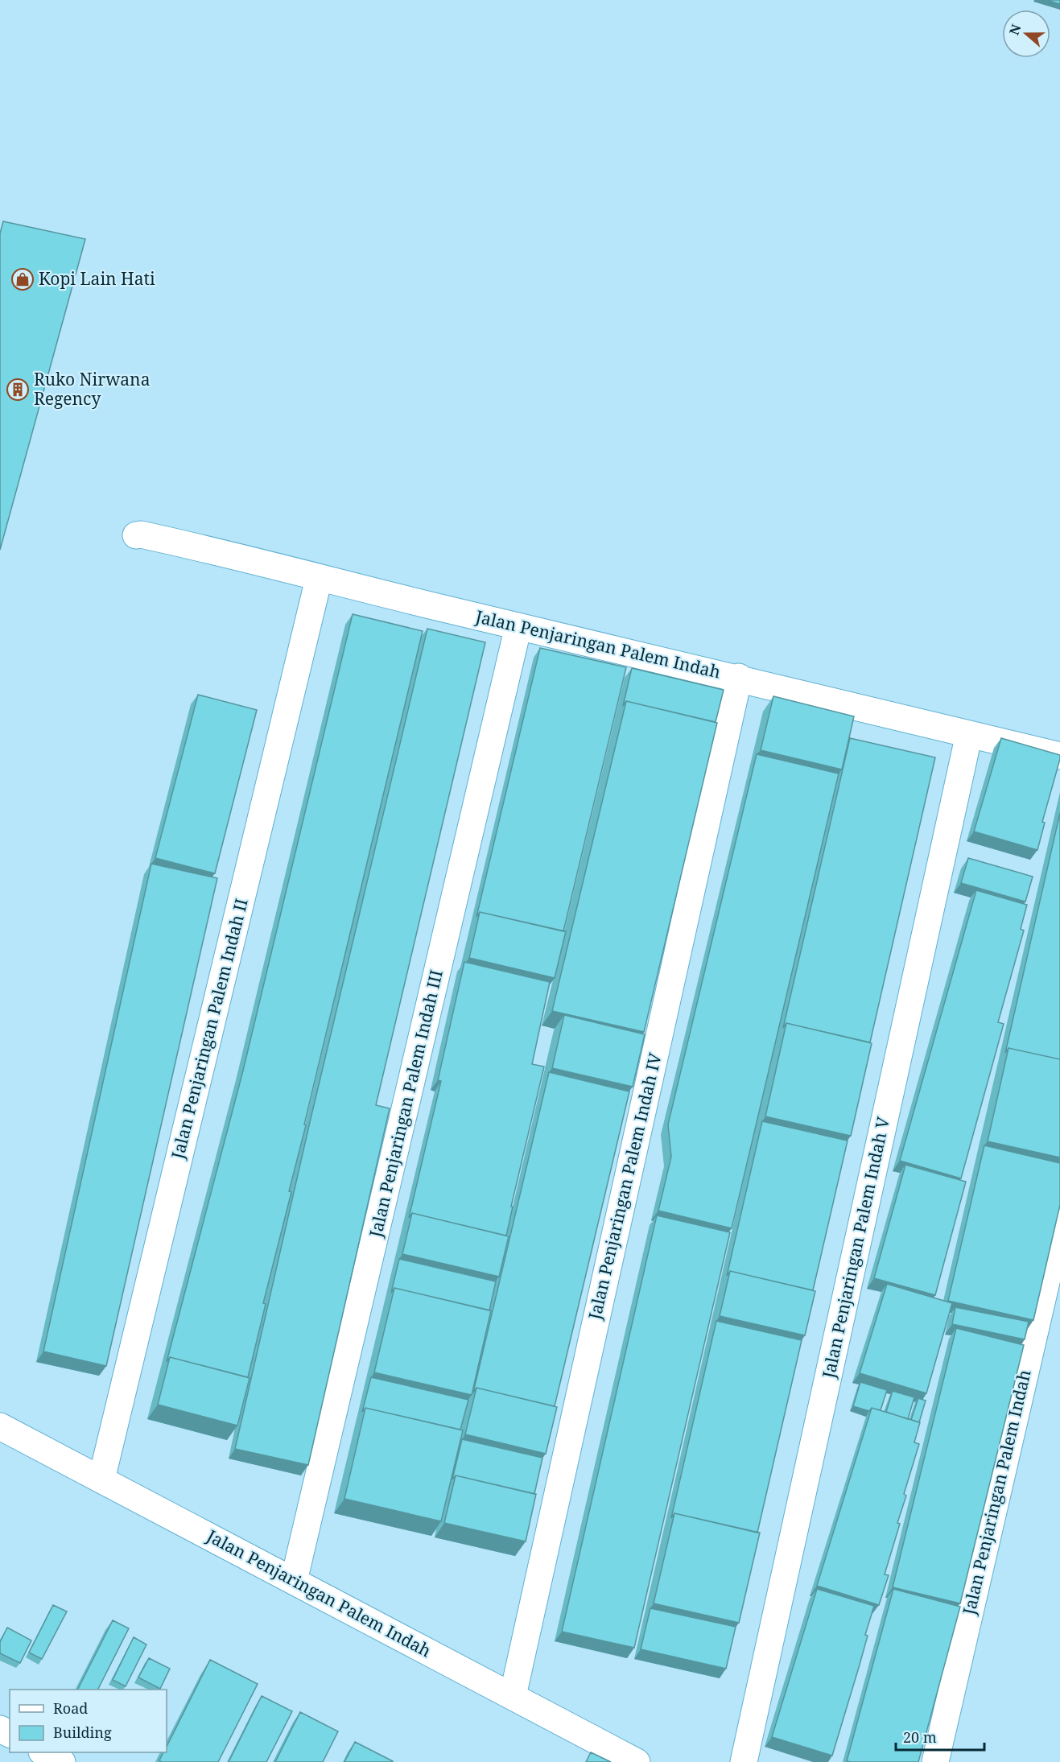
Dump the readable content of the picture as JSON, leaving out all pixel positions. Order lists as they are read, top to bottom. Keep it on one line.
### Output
{"streets":{"street":["Jalan Penjaringan Palem Indah","Jalan Penjaringan Palem Indah II","Jalan Penjaringan Palem Indah III","Jalan Penjaringan Palem Indah IV","Jalan Penjaringan Palem Indah V"]},"crossings":[["Jalan Penjaringan Palem Indah","Jalan Penjaringan Palem Indah II"],["Jalan Penjaringan Palem Indah","Jalan Penjaringan Palem Indah III"],["Jalan Penjaringan Palem Indah","Jalan Penjaringan Palem Indah IV"],["Jalan Penjaringan Palem Indah","Jalan Penjaringan Palem Indah V"]],"places":{"shop":["Kopi Lain Hati"],"building":["Ruko Nirwana Regency"]},"legend":["Road","Building"],"scale_bar":"20 m","north":"left"}
